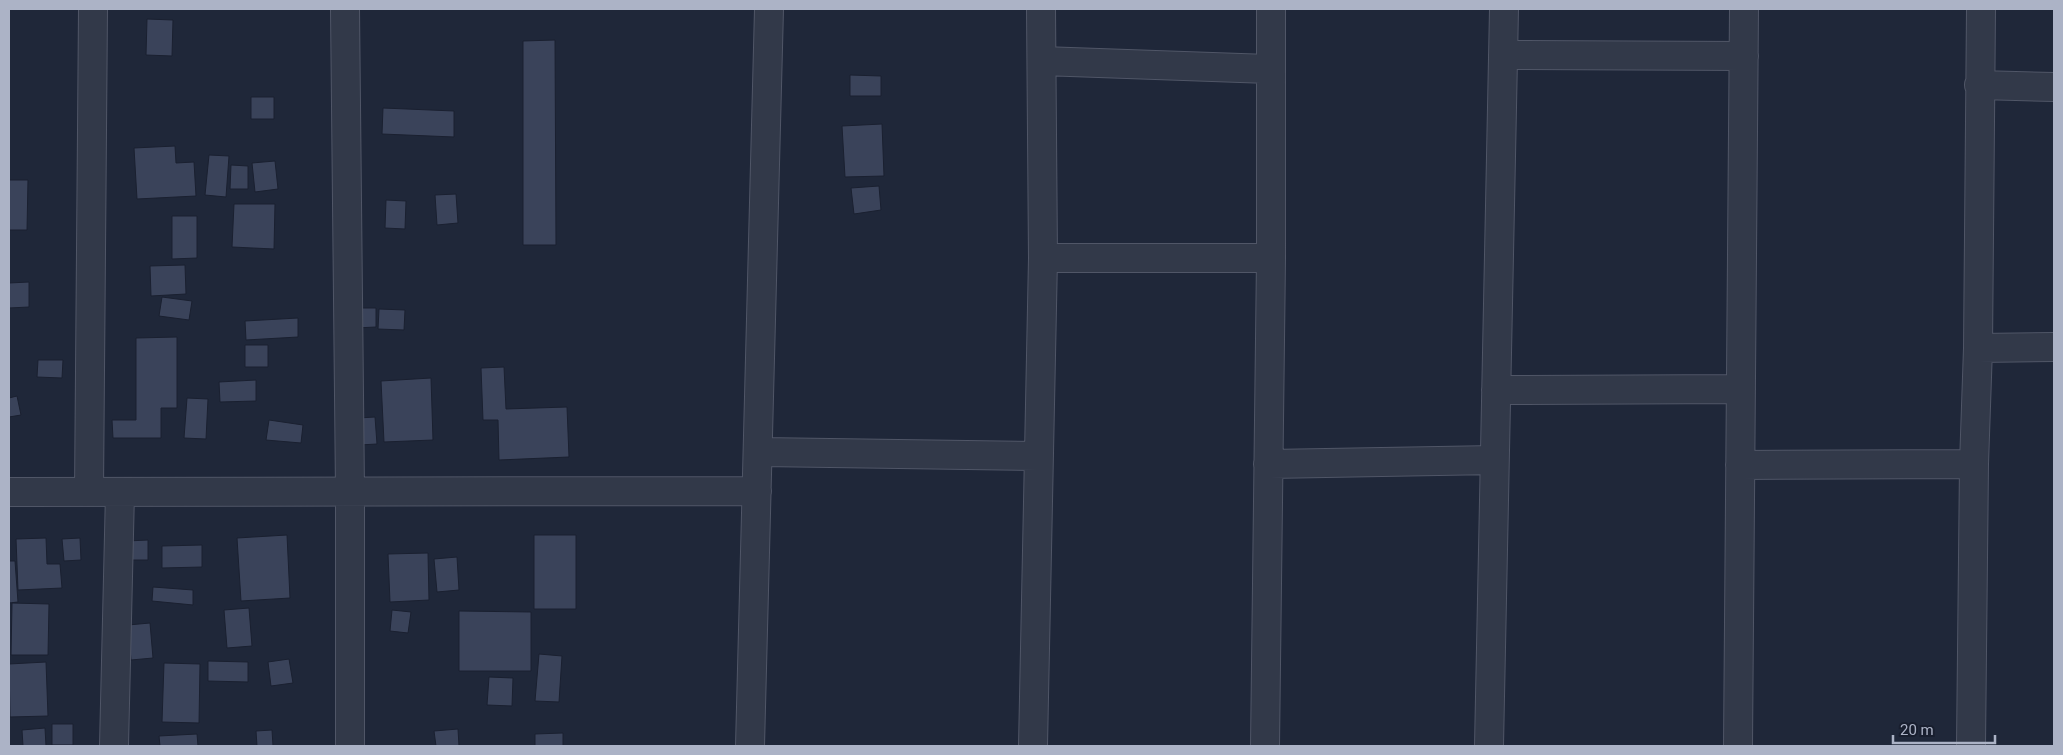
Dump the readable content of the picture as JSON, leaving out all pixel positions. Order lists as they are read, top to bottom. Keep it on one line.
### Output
{"scale_bar":"20 m"}
